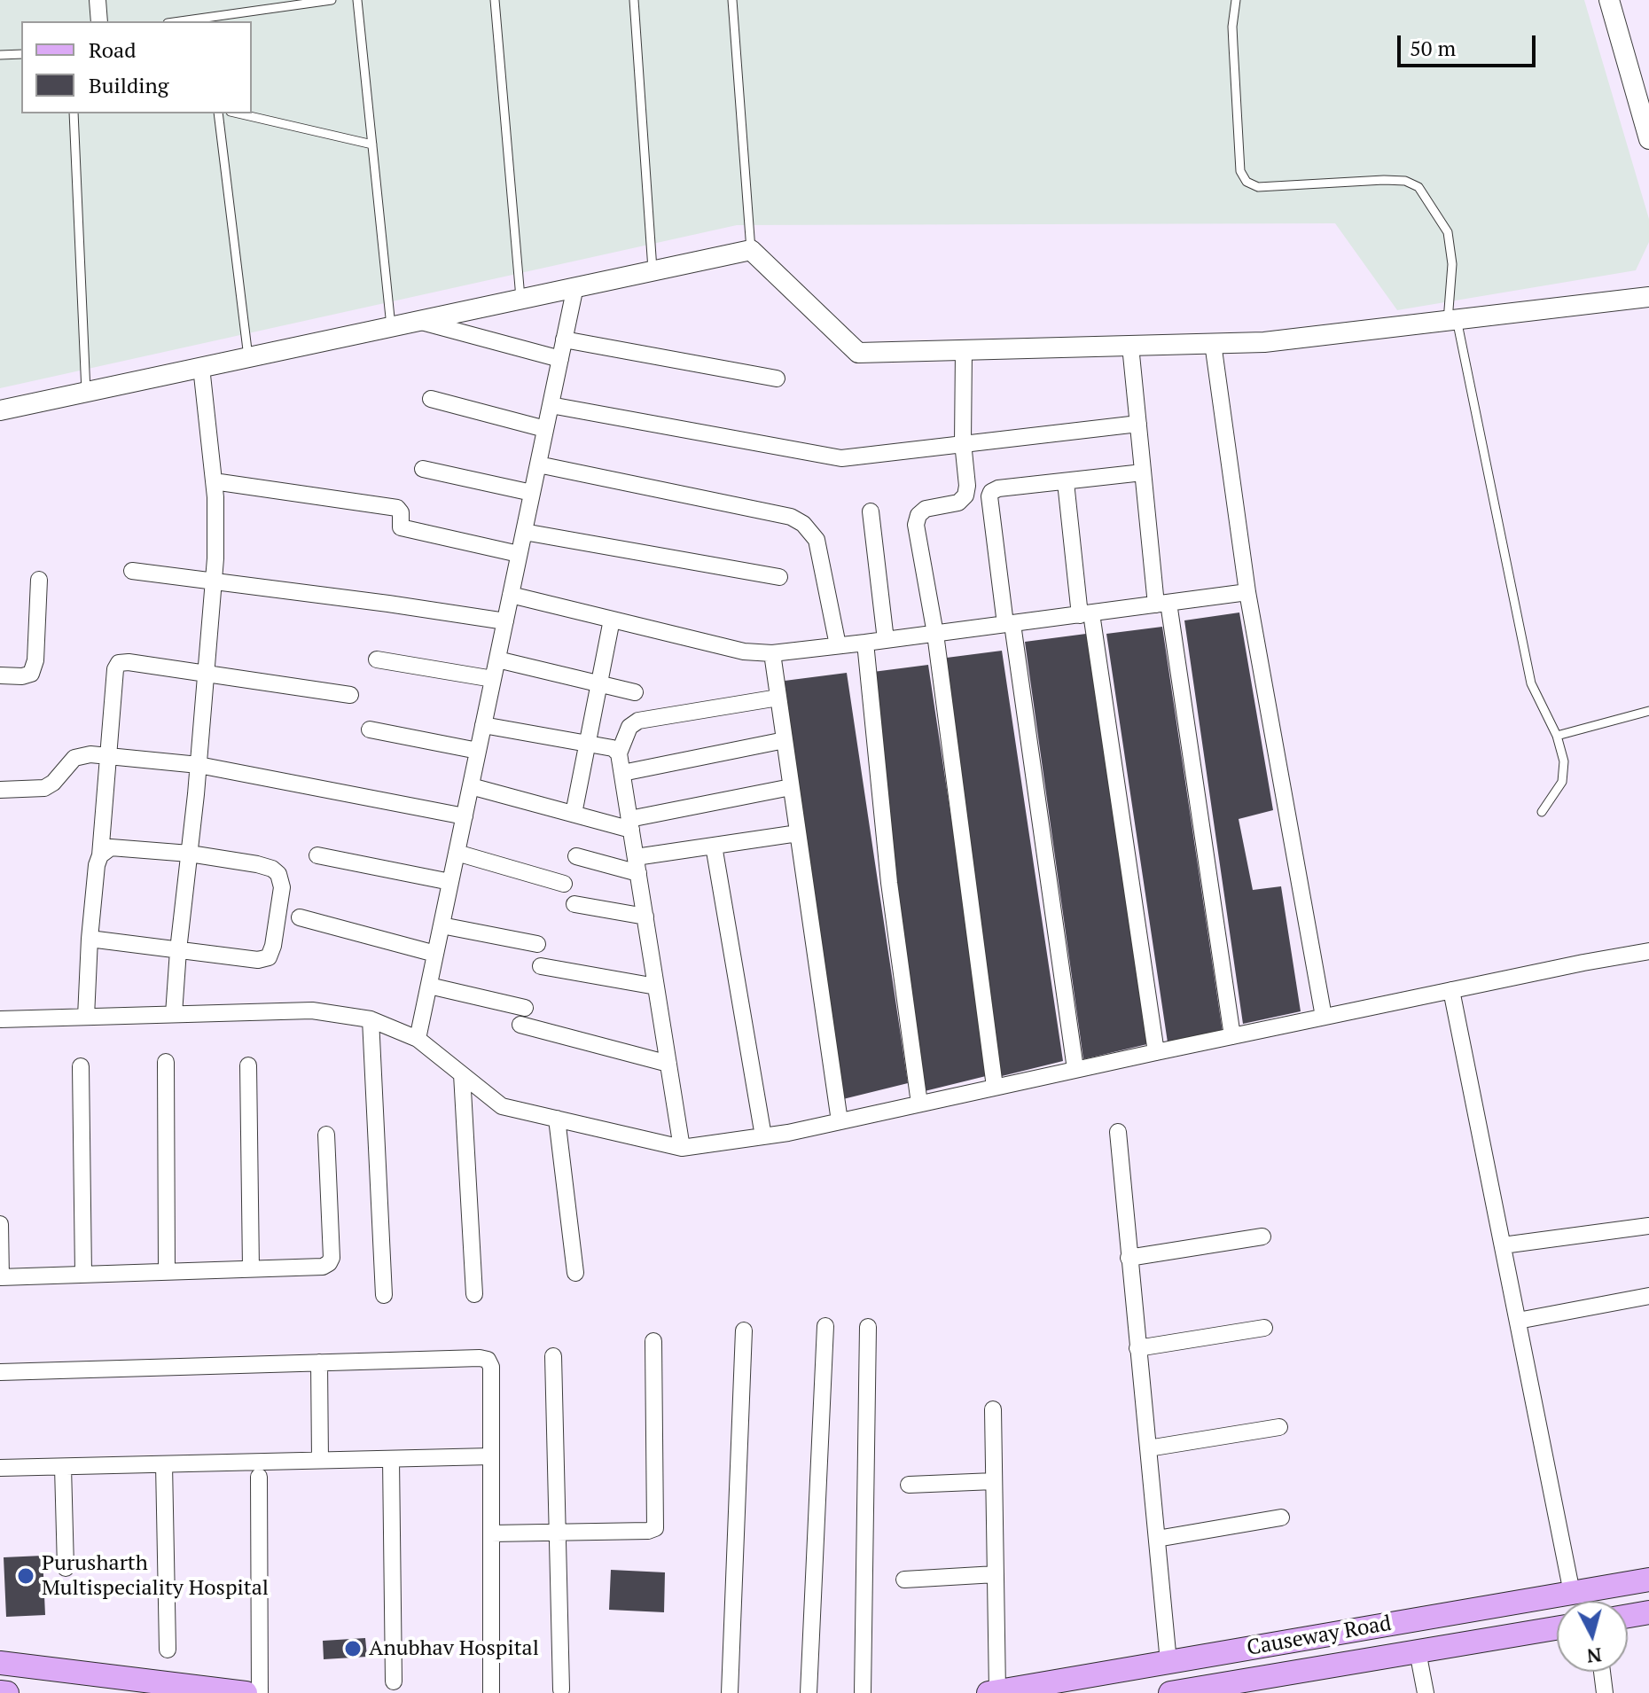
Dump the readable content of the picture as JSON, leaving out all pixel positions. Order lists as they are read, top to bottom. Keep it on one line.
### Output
{"streets":{"main road":["Causeway Road"]},"places":["Purusharth Multispeciality Hospital","Anubhav Hospital"],"legend":["Road","Building"],"scale_bar":"50 m","north":"bottom"}
